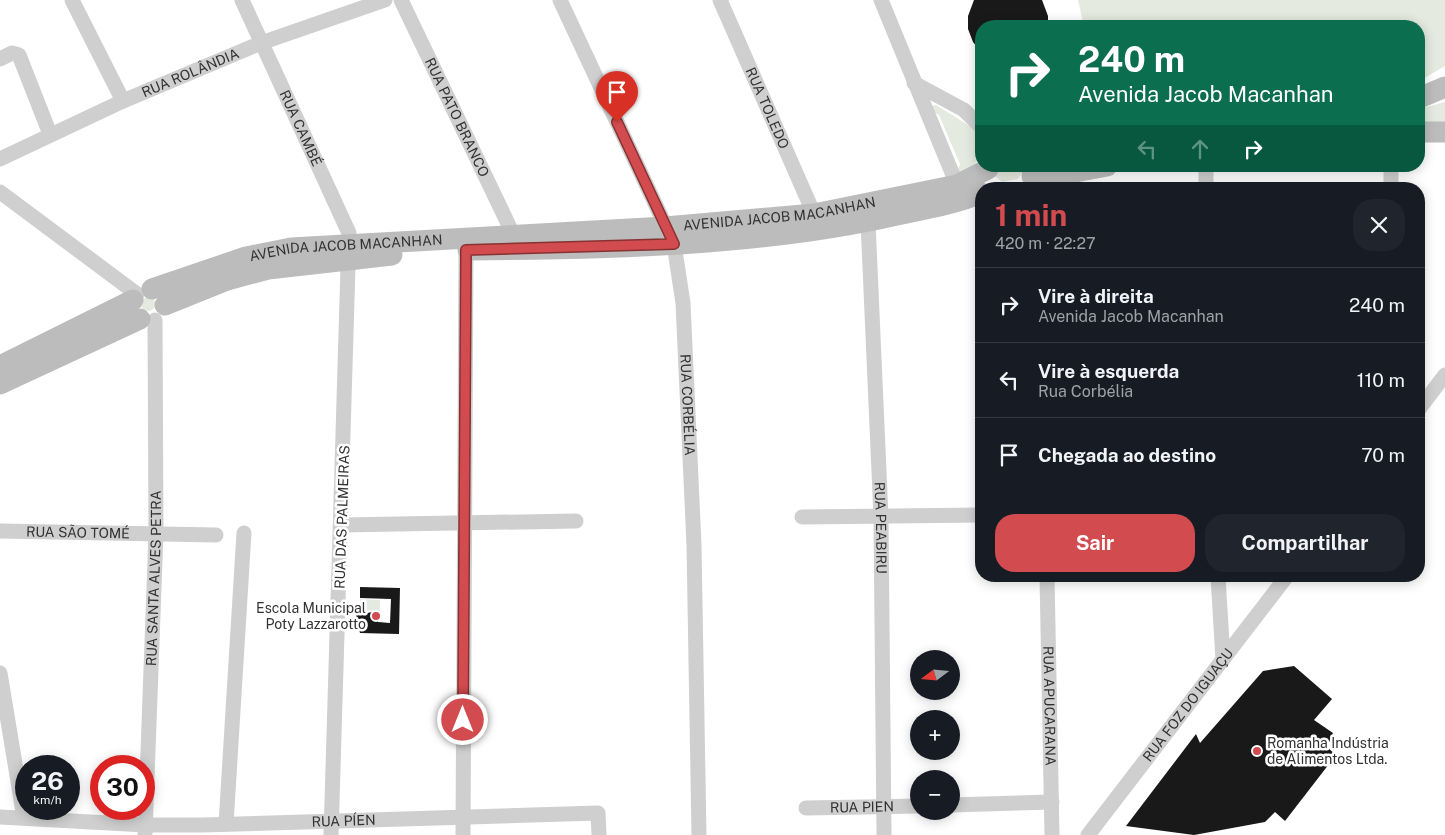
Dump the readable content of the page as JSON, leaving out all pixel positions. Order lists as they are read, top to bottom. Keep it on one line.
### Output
{"streets":{"main road":["AVENIDA JACOB MACANHAN"],"street":["RUA ROLÂNDIA","RUA TOLEDO","RUA PATO BRANCO","RUA CAMBÉ","RUA CORBÉLIA","RUA DAS PALMEIRAS","RUA PEABIRU","RUA SÃO TOMÉ","RUA SANTA ALVES PETRA","RUA APUCARANA","RUA FOZ DO IGUAÇU","RUA PIEN","RUA PÍEN"]},"crossings":[["RUA ROLÂNDIA","RUA CAMBÉ"],["RUA TOLEDO","AVENIDA JACOB MACANHAN"],["RUA PATO BRANCO","AVENIDA JACOB MACANHAN"],["RUA CAMBÉ","AVENIDA JACOB MACANHAN"],["RUA CAMBÉ","RUA DAS PALMEIRAS"],["AVENIDA JACOB MACANHAN","RUA CORBÉLIA"],["AVENIDA JACOB MACANHAN","RUA DAS PALMEIRAS"],["AVENIDA JACOB MACANHAN","RUA PEABIRU"],["AVENIDA JACOB MACANHAN","RUA SANTA ALVES PETRA"],["RUA DAS PALMEIRAS","RUA PÍEN"],["RUA PEABIRU","RUA PIEN"],["RUA SÃO TOMÉ","RUA SANTA ALVES PETRA"],["RUA SANTA ALVES PETRA","RUA PÍEN"]],"places":["Escola Municipal Poty Lazzarotto","Romanha Indústria de Alimentos Ltda."],"north":"left","page":{"turn":["240 m","Avenida Jacob Macanhan"],"heading":["1 min","420 m · 22:27"],"list":[{"name":"Vire à direita","note":"Avenida Jacob Macanhan","value":"240 m"},{"name":"Vire à esquerda","note":"Rua Corbélia","value":"110 m"},{"name":"Chegada ao destino","value":"70 m"}],"buttons":["Sair","Compartilhar"],"map_buttons":["+","−"],"speed":"26 km/h","limit":"30"}}
